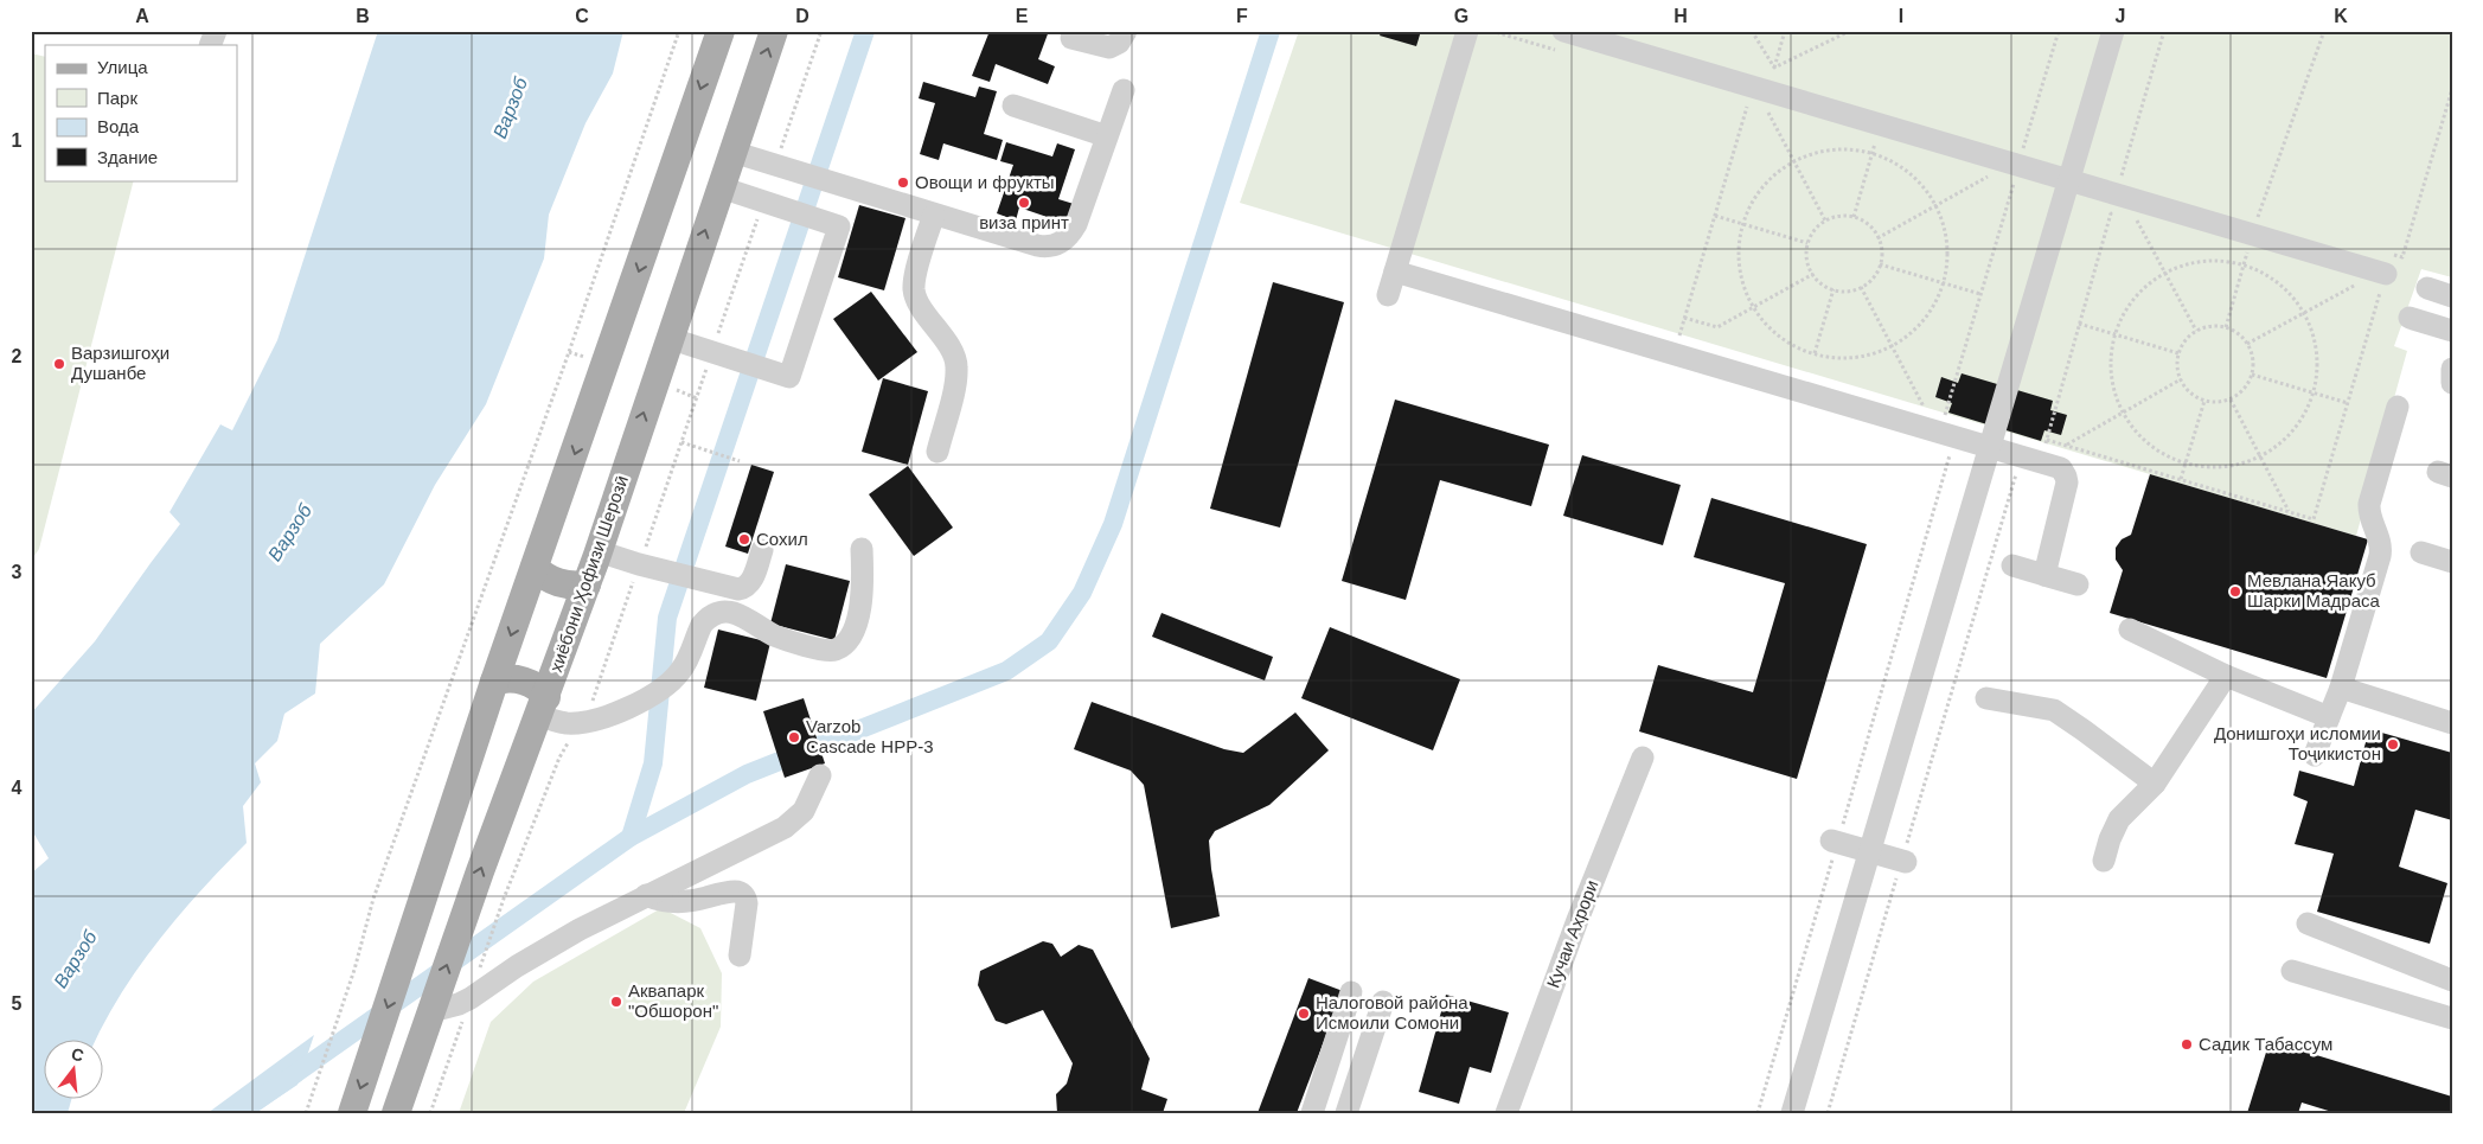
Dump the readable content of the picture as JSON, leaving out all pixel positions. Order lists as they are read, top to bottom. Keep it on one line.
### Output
{"streets":{"main road":["хиёбони Ҳофизи Шерозӣ"],"street":["Кучаи Ахрори"]},"water":["Варзоб"],"places":["Овощи и фрукты","виза принт","Варзишгоҳи Душанбе","Сохил","Мевлана Яакуб Шарки Мадраса","Varzob Cascade HPP-3","Донишгоҳи исломии Тоҷикистон","Аквапарк \"Обшорон\"","Налоговой района Исмоили Сомони","Садик Табассум"],"legend":["Улица","Парк","Вода","Здание"],"north":"top","grid":{"columns":["A","B","C","D","E","F","G","H","I","J","K"],"rows":["1","2","3","4","5"]}}
